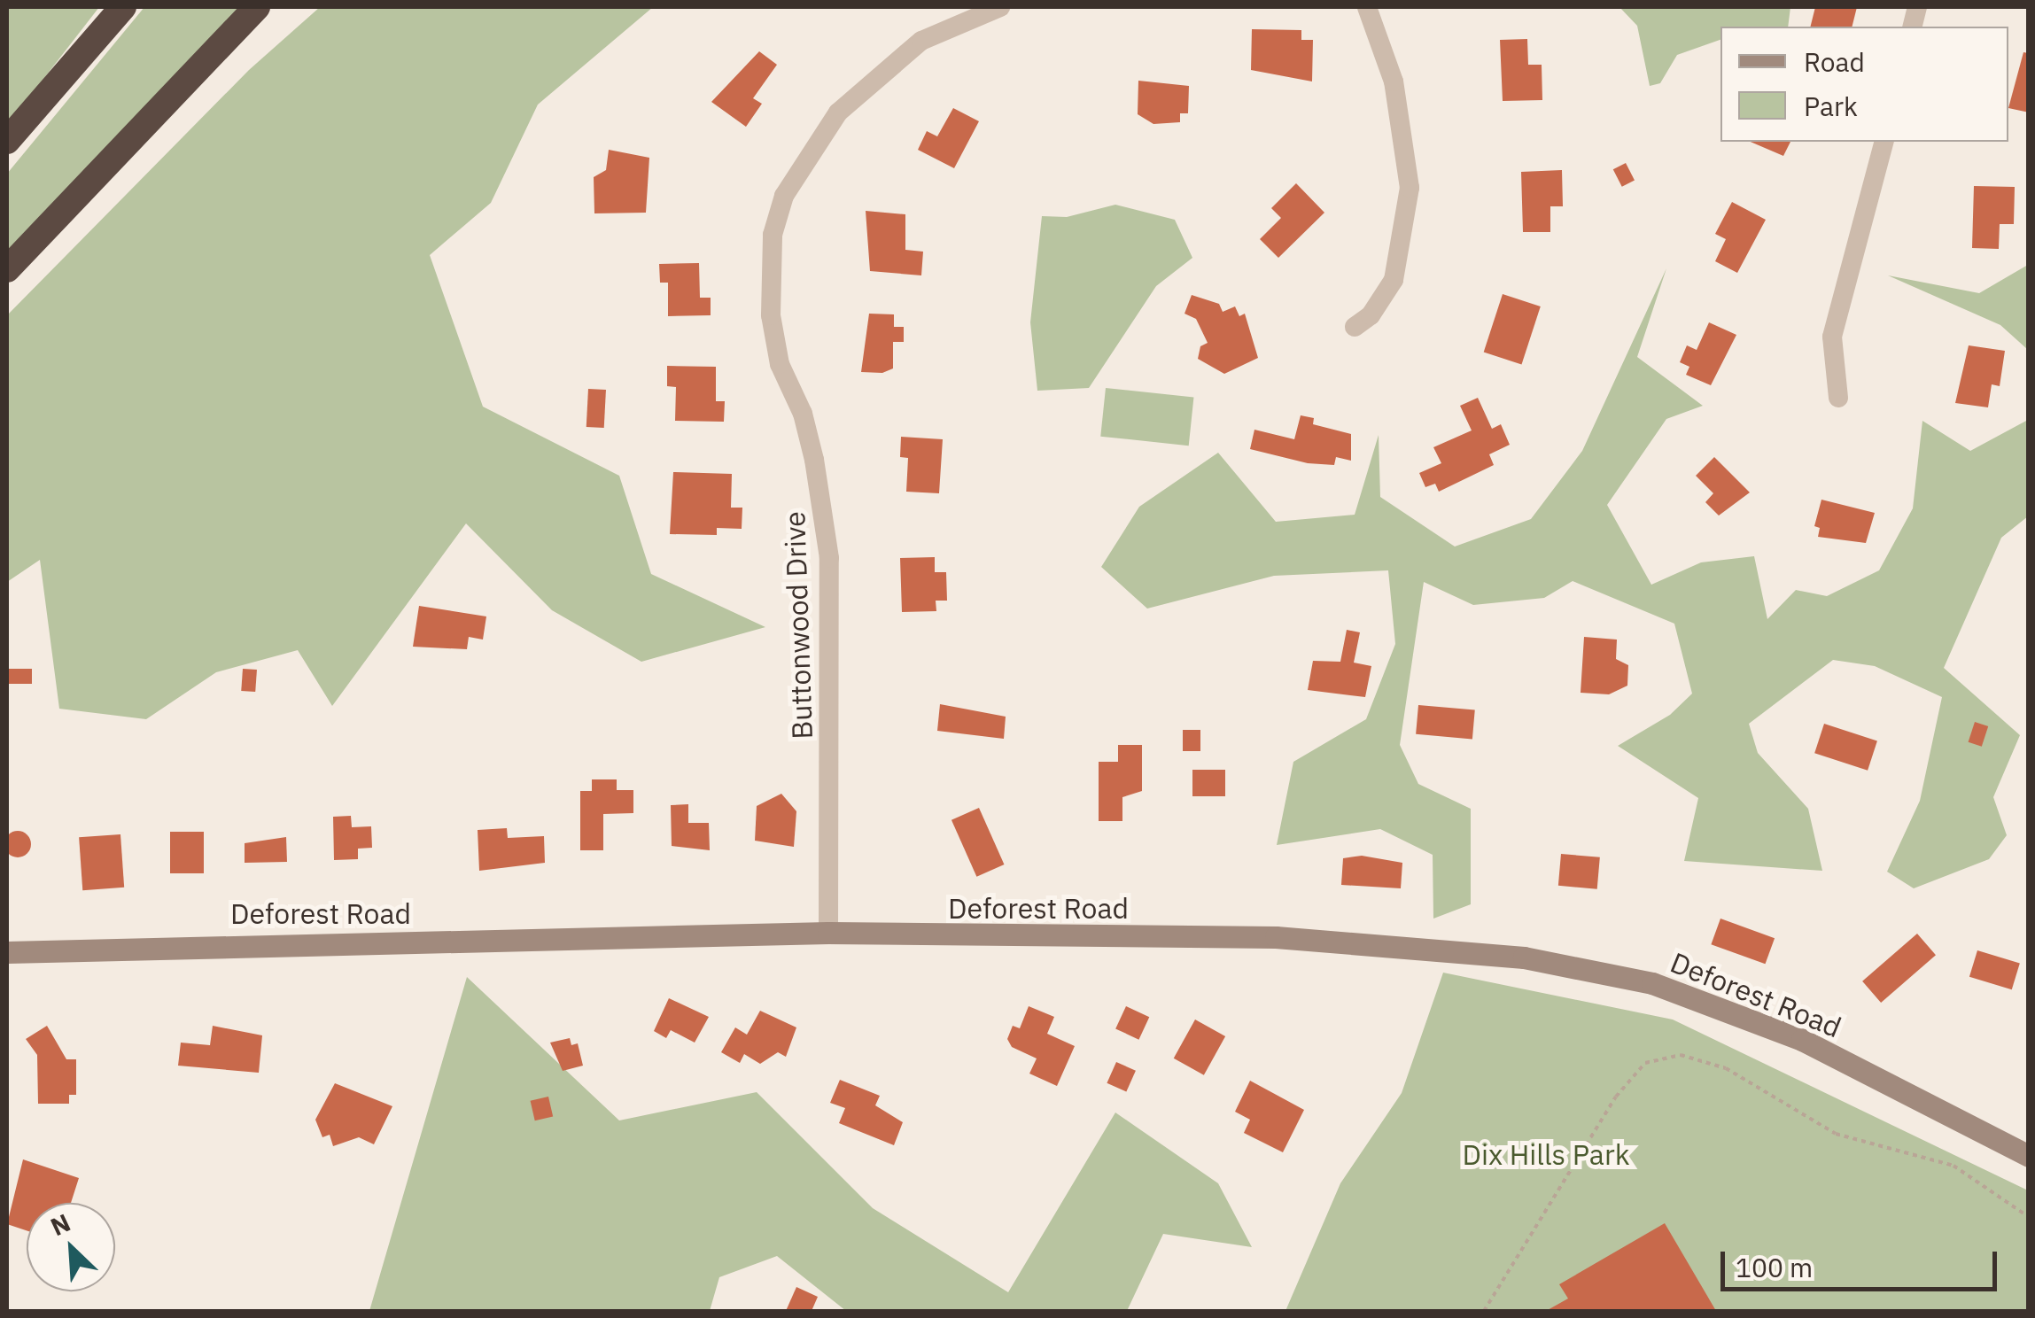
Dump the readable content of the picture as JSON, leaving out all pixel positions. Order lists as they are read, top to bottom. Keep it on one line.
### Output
{"streets":{"street":["Buttonwood Drive","Deforest Road"]},"crossings":[["Buttonwood Drive","Deforest Road"]],"parks":["Dix Hills Park"],"legend":["Road","Park"],"scale_bar":"100 m","north":"top left"}
